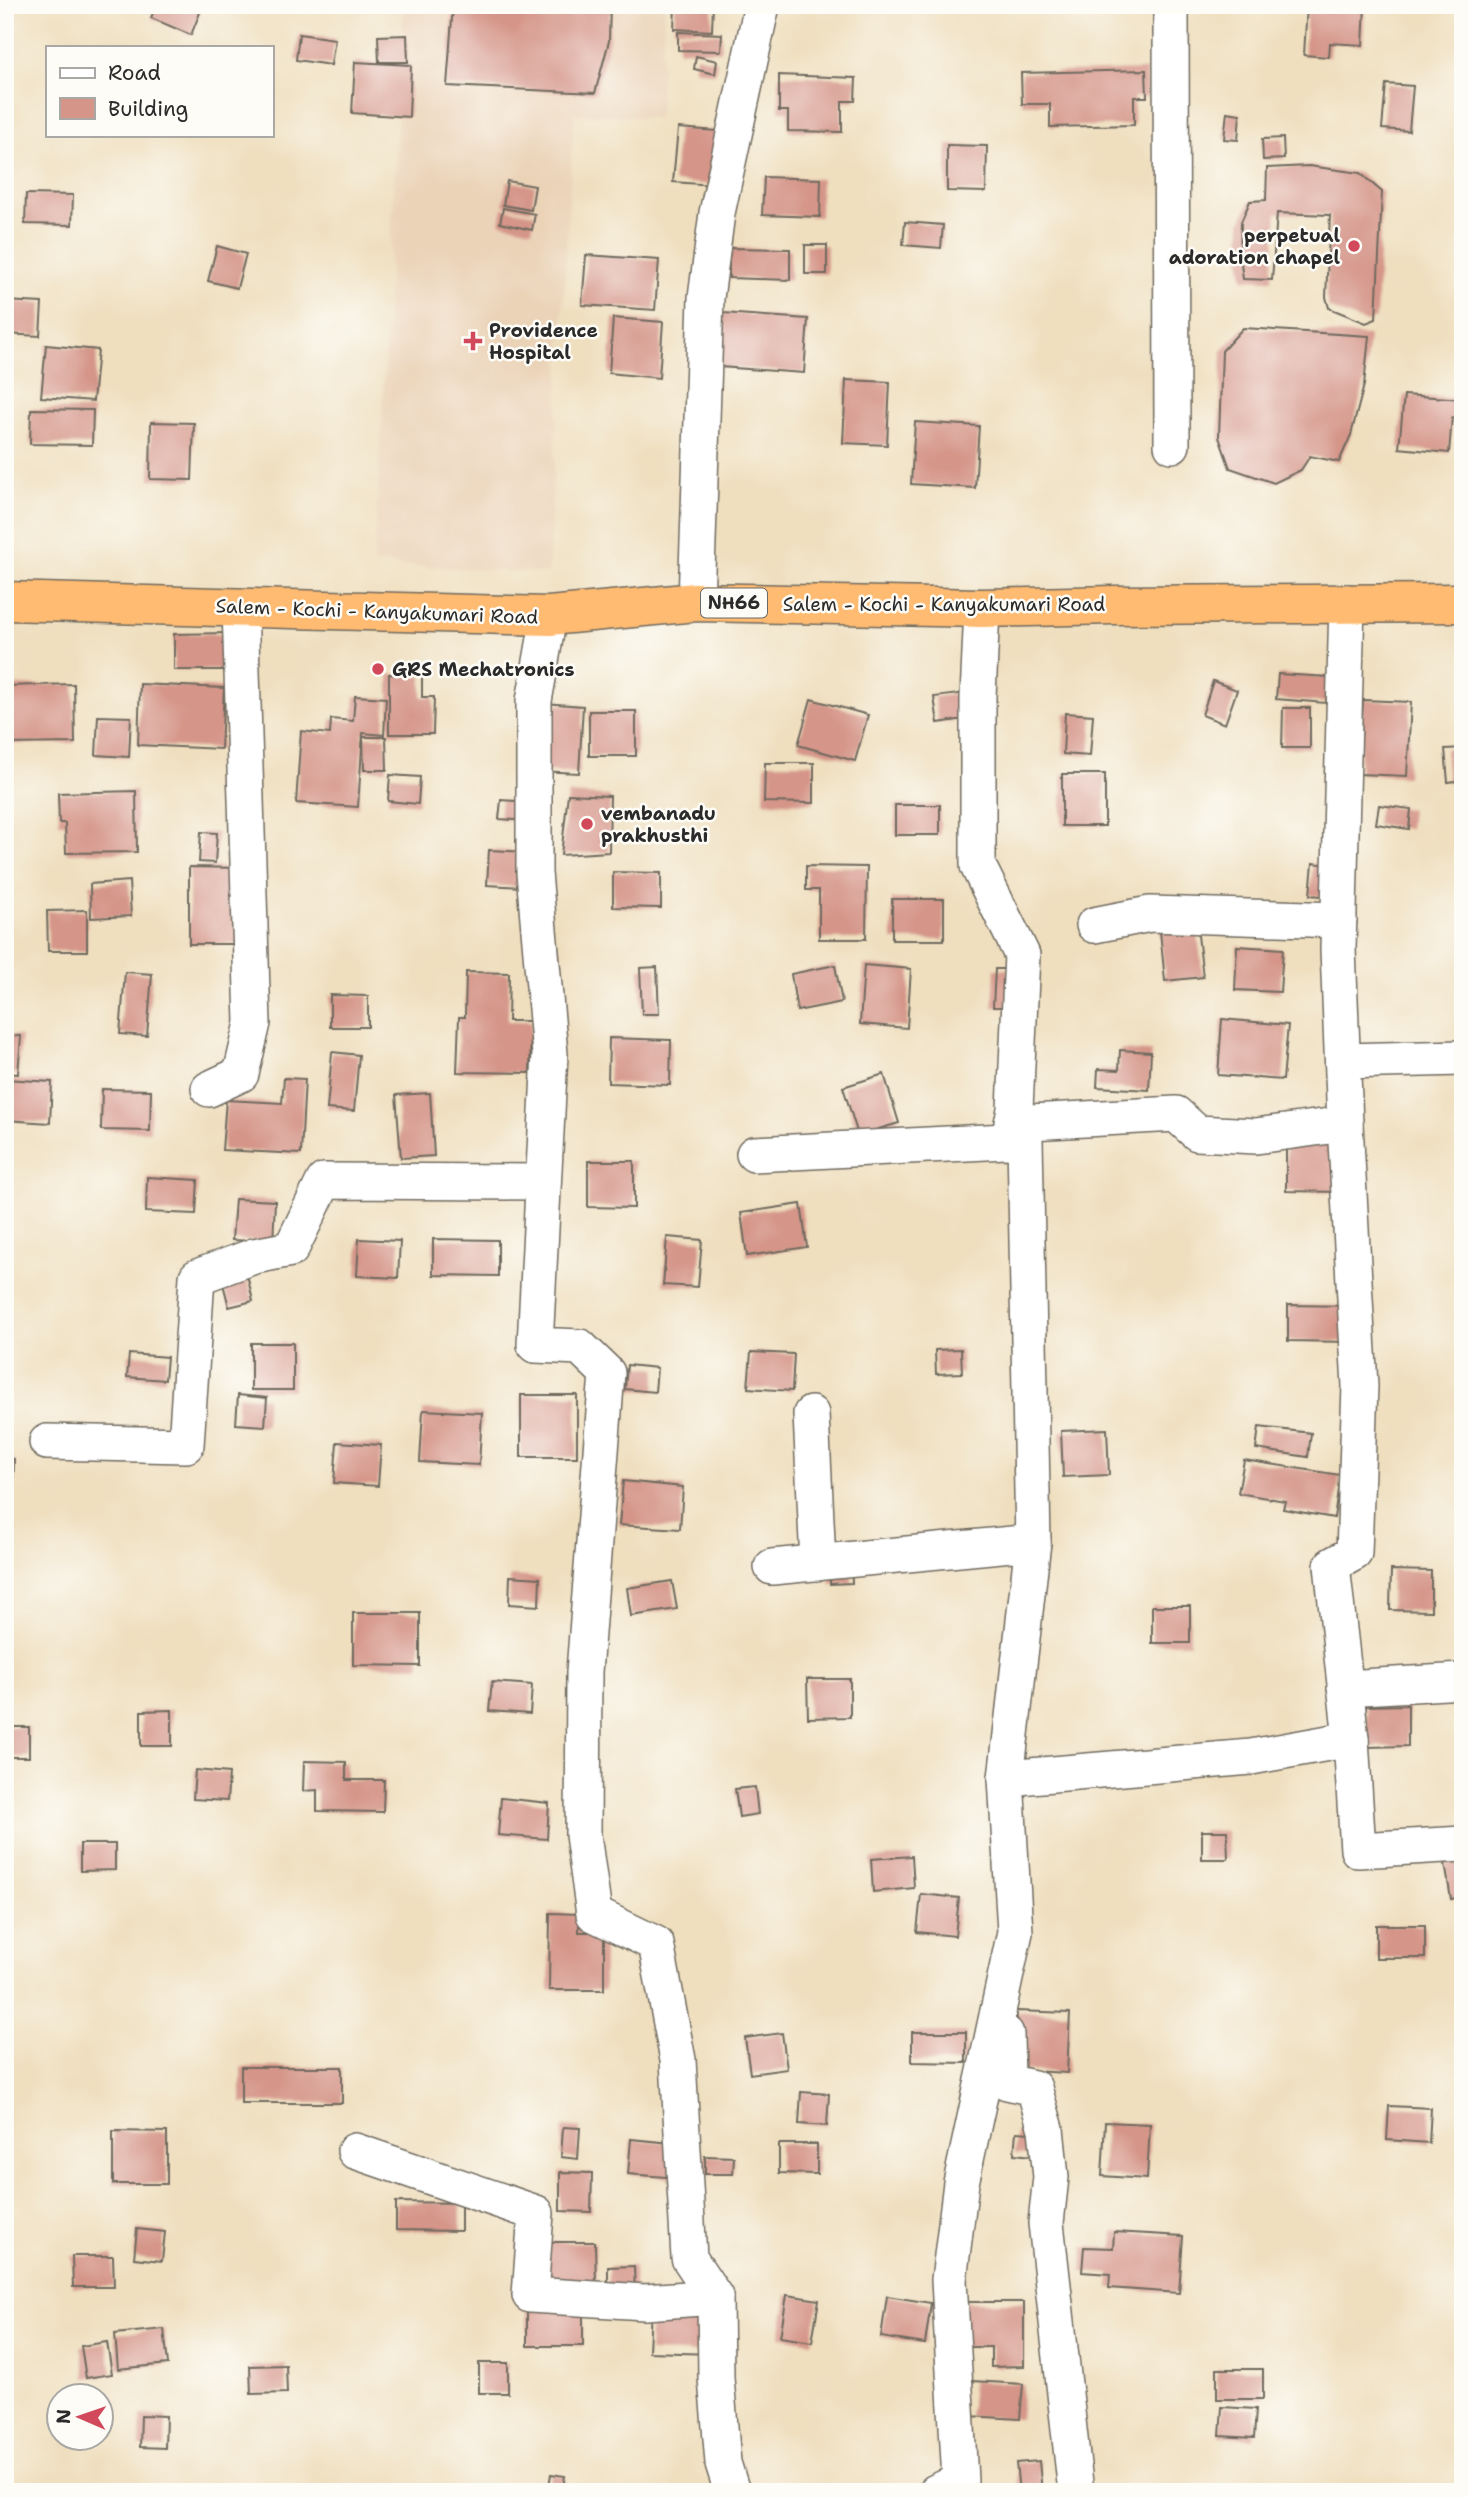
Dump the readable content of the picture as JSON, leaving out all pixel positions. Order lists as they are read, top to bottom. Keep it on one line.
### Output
{"streets":{"highway":["NH66","Salem - Kochi - Kanyakumari Road"]},"places":{"other":["perpetual adoration chapel","GRS Mechatronics","vembanadu prakhusthi"],"health":["Providence Hospital"]},"legend":["Road","Building"],"north":"left"}
